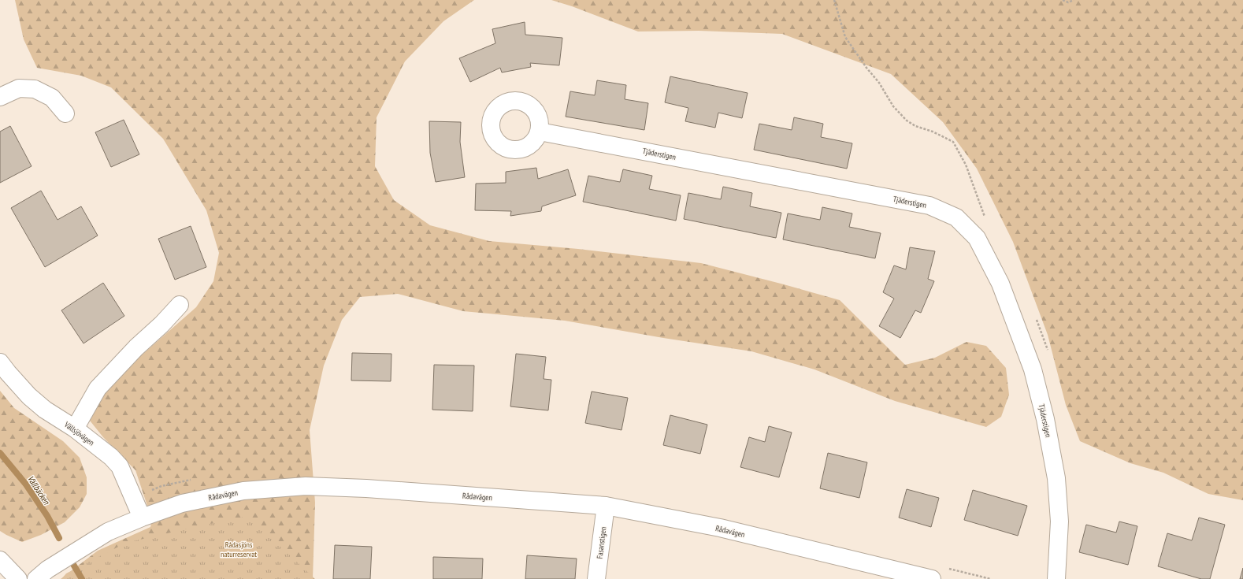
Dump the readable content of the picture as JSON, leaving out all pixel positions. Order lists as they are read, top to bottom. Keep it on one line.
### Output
{"streets":{"street":["Tjäderstigen","Vällsjövägen","Rådavägen","Fasanstigen"]},"crossings":[["Vällsjövägen","Rådavägen"],["Rådavägen","Fasanstigen"]],"water":["Vällbäcken"],"parks":["Rådasjöns naturreservat"]}
